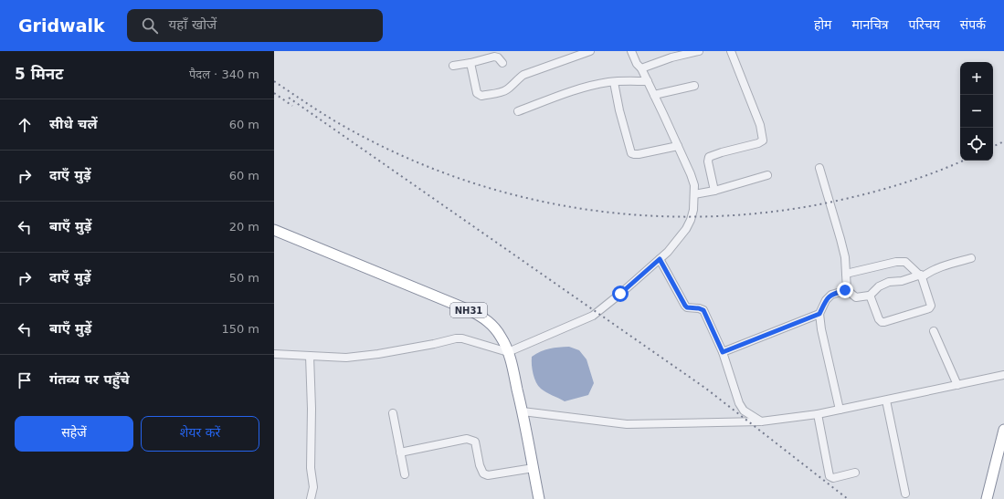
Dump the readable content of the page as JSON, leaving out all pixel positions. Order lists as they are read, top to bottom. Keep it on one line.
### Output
{"streets":{"highway":["NH31"]},"page":{"header":"Gridwalk","search":"यहाँ खोजें","nav":["होम","मानचित्र","परिचय","संपर्क"],"heading":["5 मिनट","पैदल · 340 m"],"map_buttons":["+","−"],"list":[["सीधे चलें","60 m"],["दाएँ मुड़ें","60 m"],["बाएँ मुड़ें","20 m"],["दाएँ मुड़ें","50 m"],["बाएँ मुड़ें","150 m"],"गंतव्य पर पहुँचे"],"buttons":["सहेजें","शेयर करें"]}}
